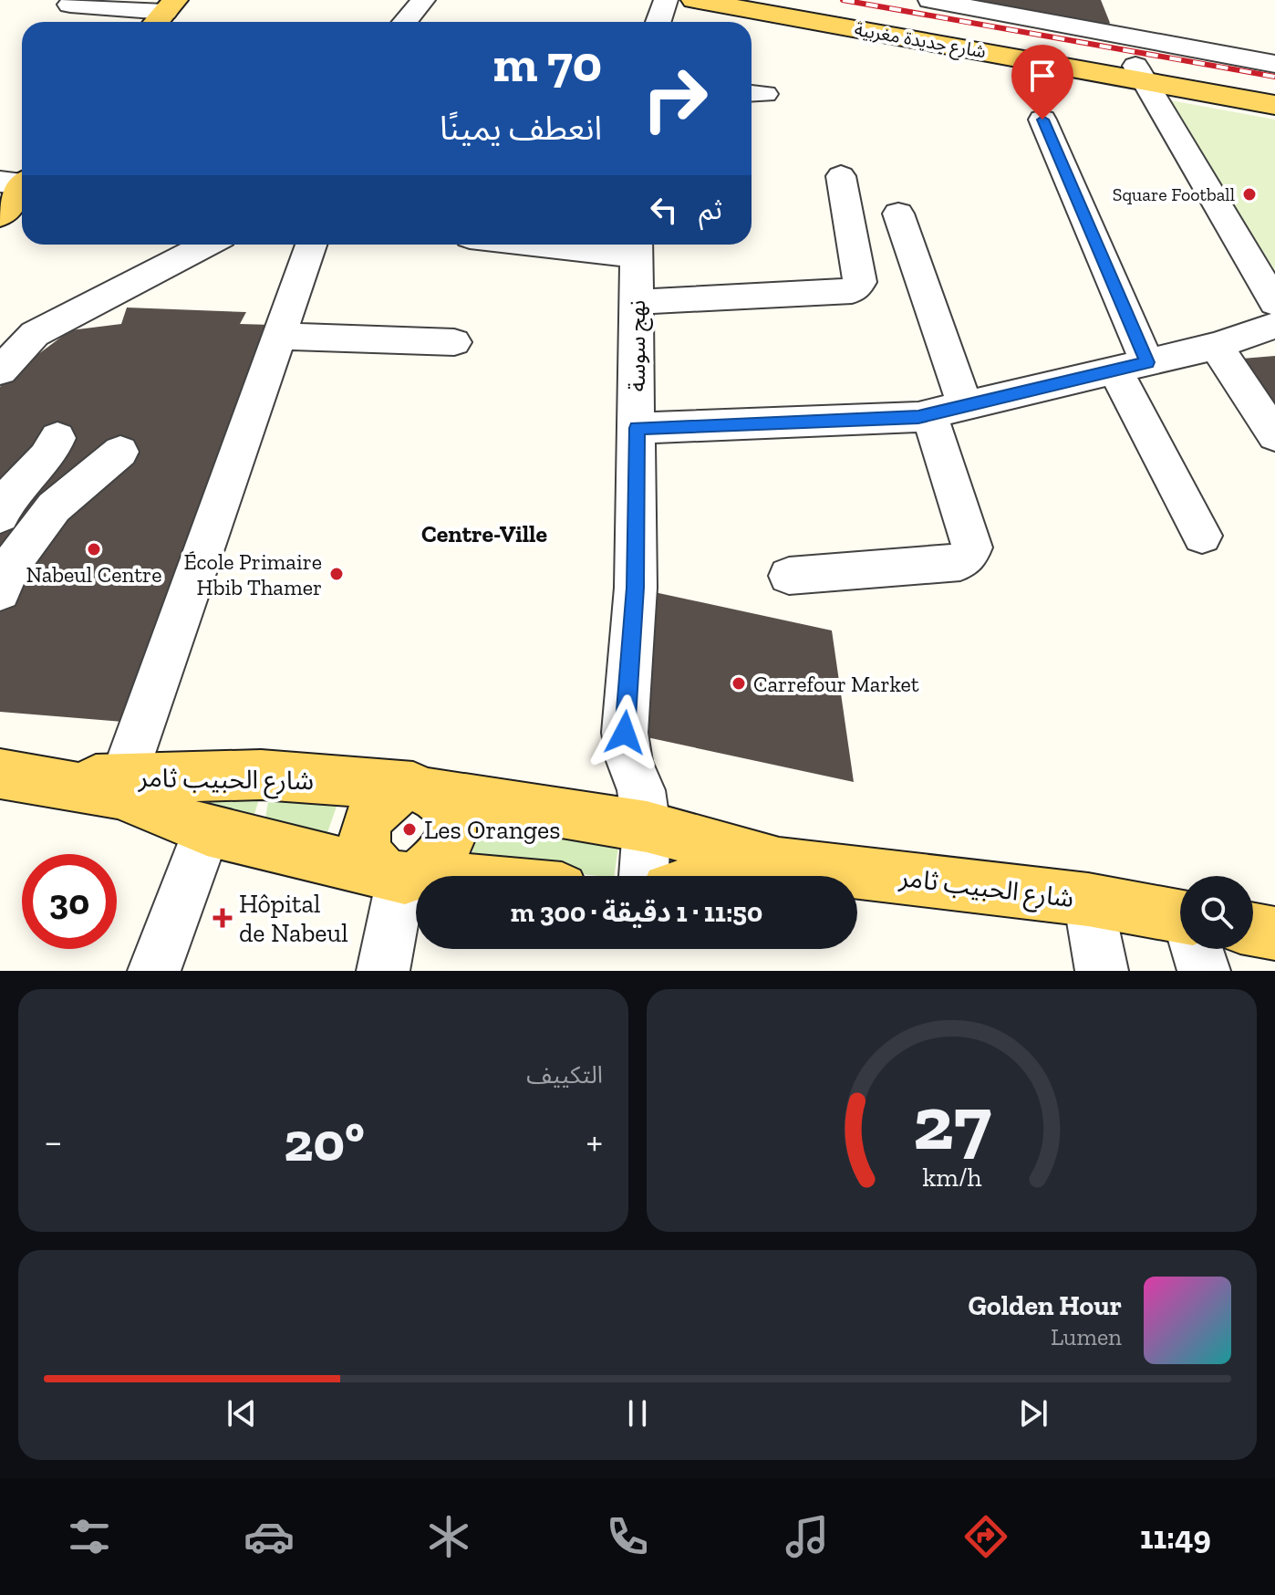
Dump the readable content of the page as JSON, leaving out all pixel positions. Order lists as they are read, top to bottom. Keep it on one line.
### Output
{"streets":{"main road":["شارع جديدة مغربية","شارع الحبيب ثامر"],"street":["نهج سوسة"]},"crossings":[["نهج سوسة","شارع الحبيب ثامر"]],"districts":["Centre-Ville"],"places":{"other":["Square Football","Nabeul Centre","École Primaire Hbib Thamer","Carrefour Market","Les Oranges"],"health":["Hôpital de Nabeul"]},"page":{"turn":["70 m","انعطف يمينًا"],"then":"ثم","limit":"30","trip":"11:50 · 1 دقيقة · 300 m","tile":"التكييف","heat":["−","20°","+"],"song":["Golden Hour","Lumen"],"tabs":"11:49","gauge":["27","km/h"]}}
